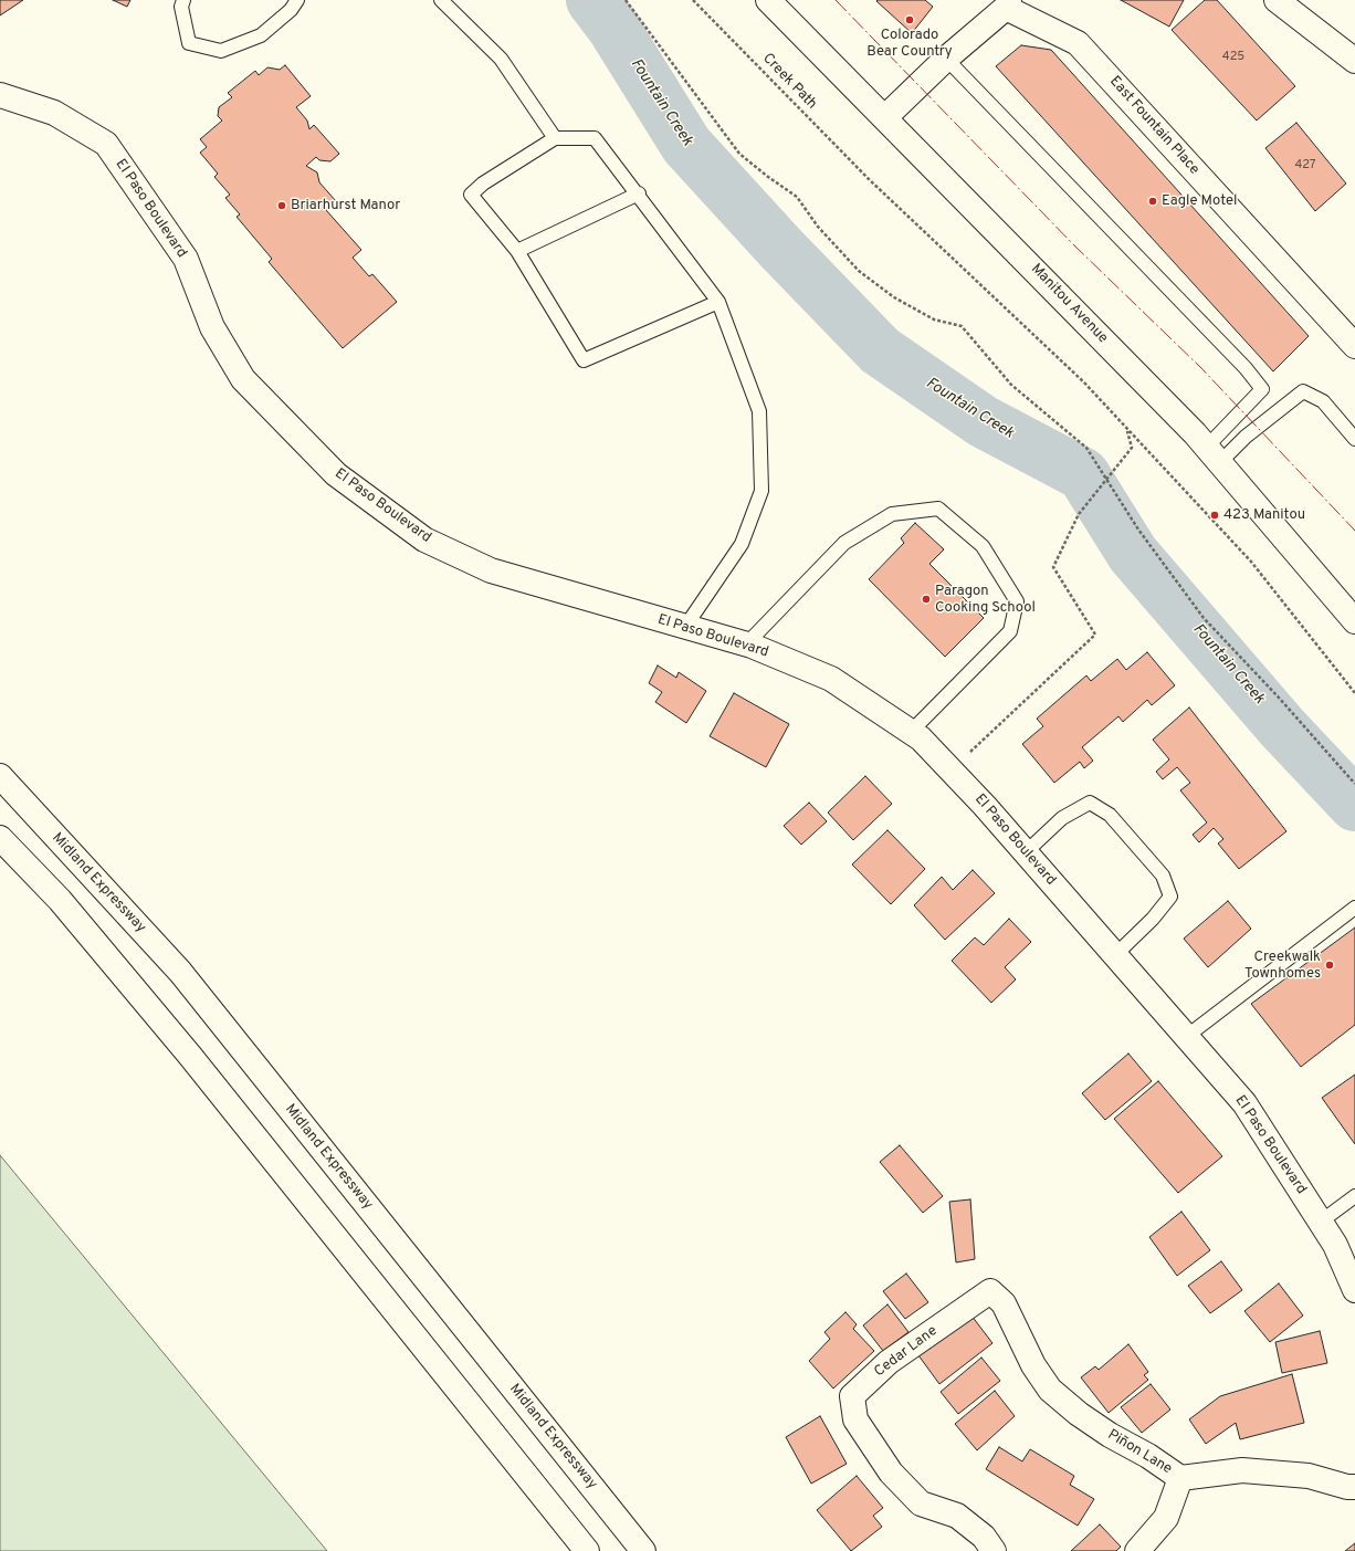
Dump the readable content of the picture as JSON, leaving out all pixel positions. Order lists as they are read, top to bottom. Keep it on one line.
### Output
{"streets":{"main road":["East Fountain Place","El Paso Boulevard","Manitou Avenue","Midland Expressway","Cedar Lane","Piñon Lane"],"path":["Creek Path"]},"crossings":[["Cedar Lane","Piñon Lane"]],"water":["Fountain Creek"],"places":["Colorado Bear Country","Eagle Motel","Briarhurst Manor","423 Manitou","Paragon Cooking School","Creekwalk Townhomes"],"house_numbers":["425","427"]}
